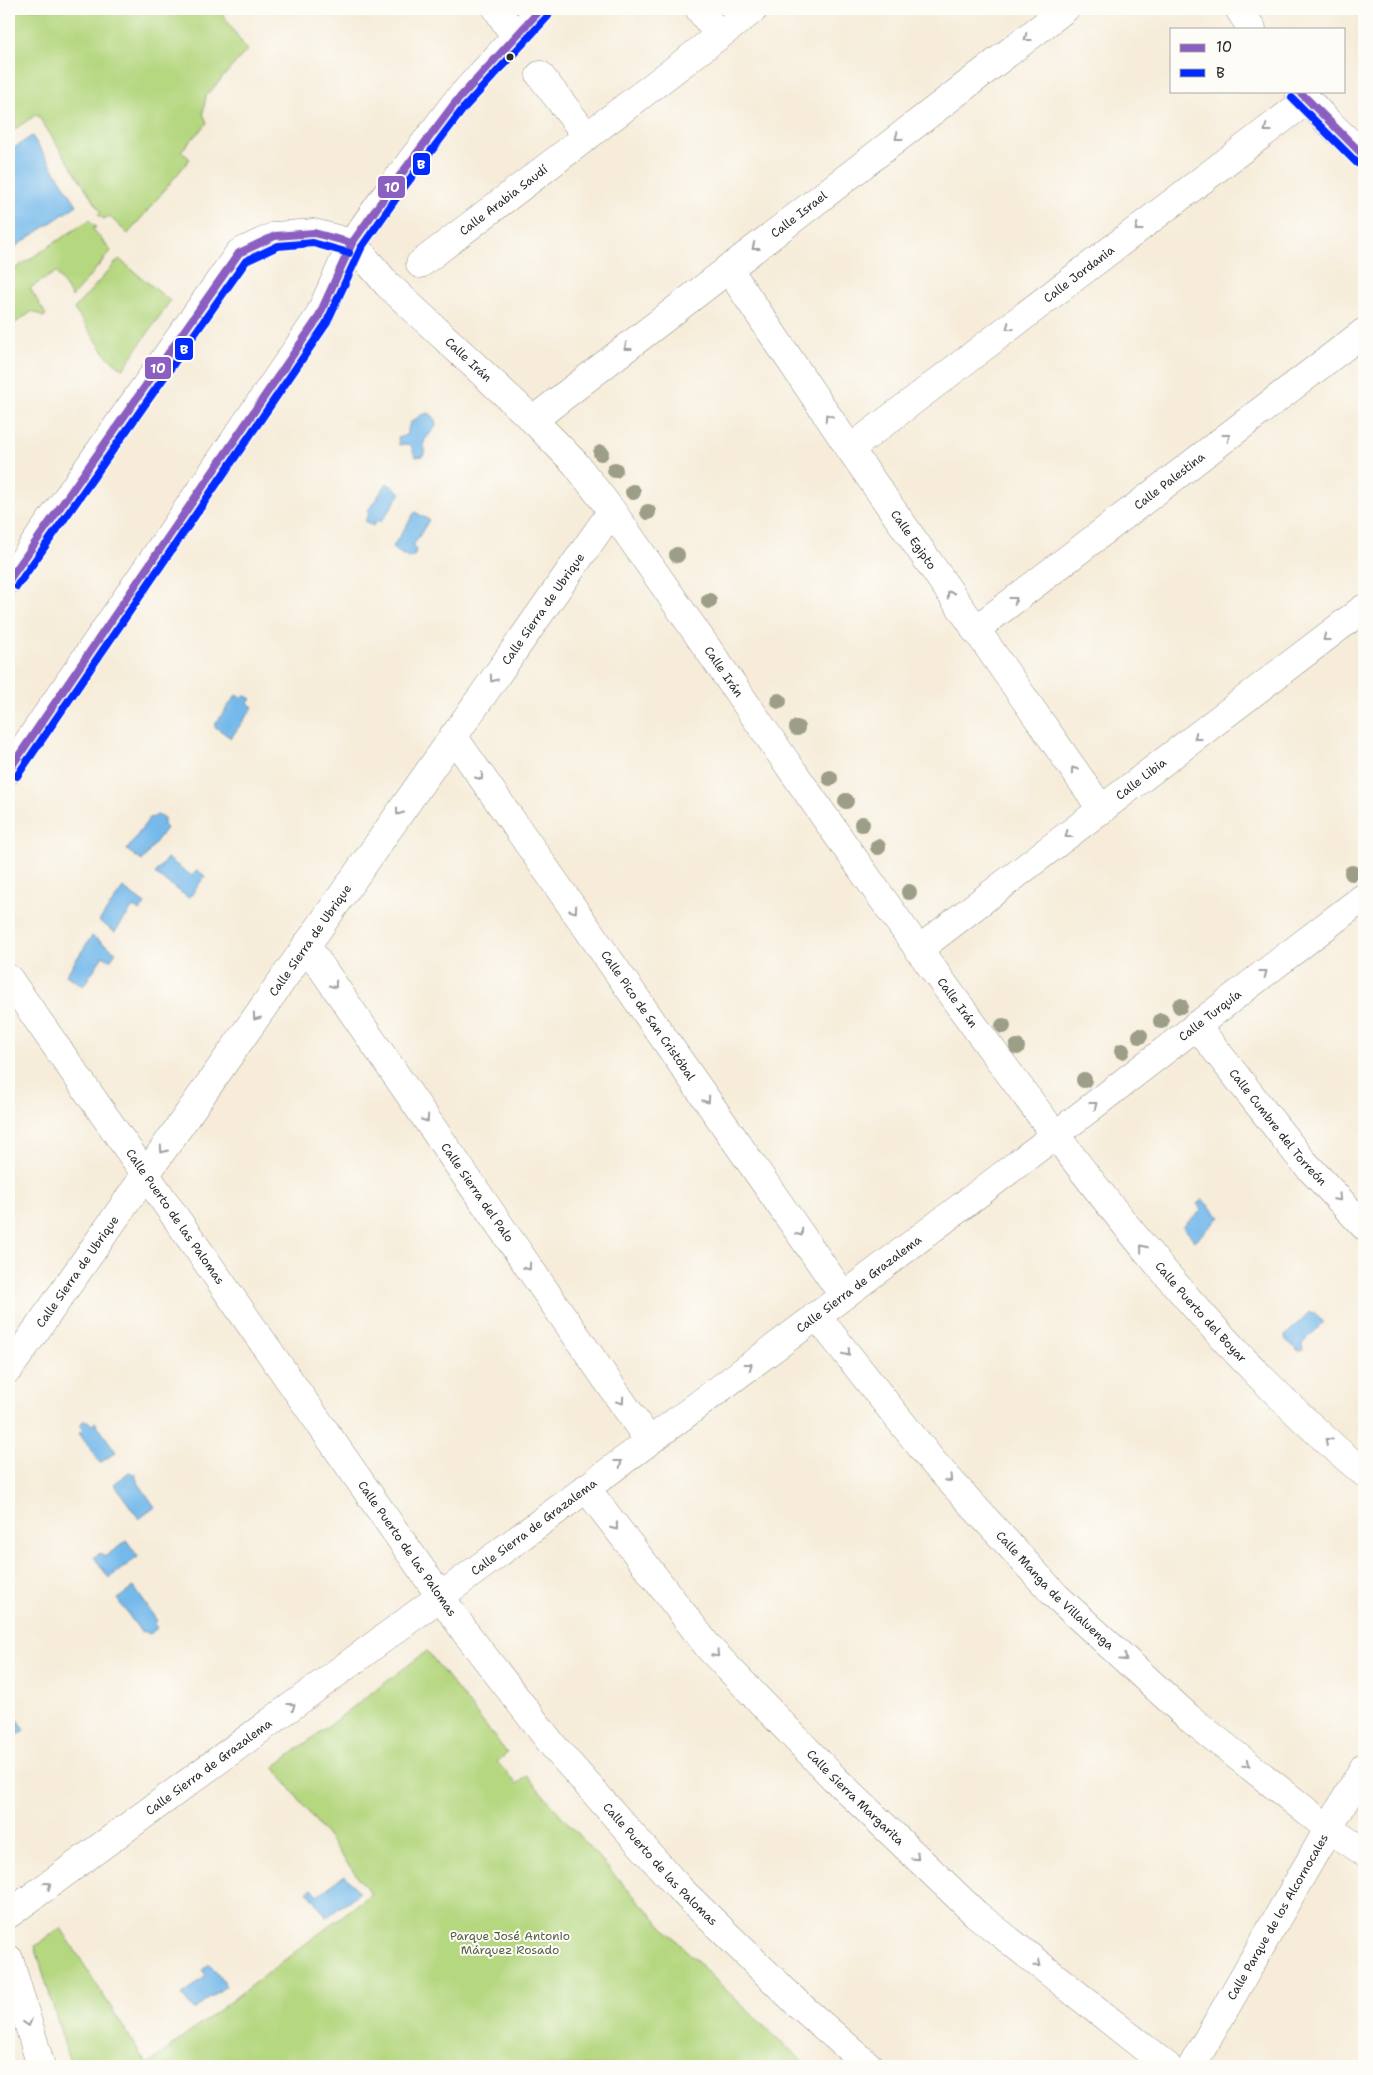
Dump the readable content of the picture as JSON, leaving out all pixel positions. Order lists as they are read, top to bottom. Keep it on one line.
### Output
{"streets":{"street":["Calle Arabia Saudí","Calle Israel","Calle Jordania","Calle Irán","Calle Palestina","Calle Egipto","Calle Sierra de Ubrique","Calle Libia","Calle Turquía","Calle Pico de San Cristóbal","Calle Cumbre del Torreón","Calle Sierra del Palo","Calle Puerto de las Palomas","Calle Sierra de Grazalema","Calle Puerto del Boyar","Calle Manga de Villaluenga","Calle Sierra Margarita","Calle Parque de los Alcornocales"]},"crossings":[["Calle Israel","Calle Irán"],["Calle Israel","Calle Egipto"],["Calle Jordania","Calle Egipto"],["Calle Irán","Calle Sierra de Ubrique"],["Calle Irán","Calle Libia"],["Calle Irán","Calle Turquía"],["Calle Irán","Calle Sierra de Grazalema"],["Calle Irán","Calle Puerto del Boyar"],["Calle Palestina","Calle Egipto"],["Calle Egipto","Calle Libia"],["Calle Sierra de Ubrique","Calle Pico de San Cristóbal"],["Calle Sierra de Ubrique","Calle Sierra del Palo"],["Calle Sierra de Ubrique","Calle Puerto de las Palomas"],["Calle Turquía","Calle Cumbre del Torreón"],["Calle Turquía","Calle Sierra de Grazalema"],["Calle Turquía","Calle Puerto del Boyar"],["Calle Pico de San Cristóbal","Calle Sierra de Grazalema"],["Calle Sierra del Palo","Calle Sierra de Grazalema"],["Calle Puerto de las Palomas","Calle Sierra de Grazalema"],["Calle Sierra de Grazalema","Calle Puerto del Boyar"],["Calle Sierra de Grazalema","Calle Manga de Villaluenga"],["Calle Sierra de Grazalema","Calle Sierra Margarita"],["Calle Manga de Villaluenga","Calle Parque de los Alcornocales"]],"one_way":["Calle Israel","Calle Jordania","Calle Palestina","Calle Egipto","Calle Sierra de Ubrique","Calle Libia","Calle Turquía","Calle Pico de San Cristóbal","Calle Cumbre del Torreón","Calle Sierra del Palo","Calle Sierra de Grazalema","Calle Puerto del Boyar","Calle Manga de Villaluenga","Calle Sierra Margarita"],"parks":["Parque José Antonio Márquez Rosado"],"lines":["transit line 10","transit line B"],"legend":["10","B"]}
